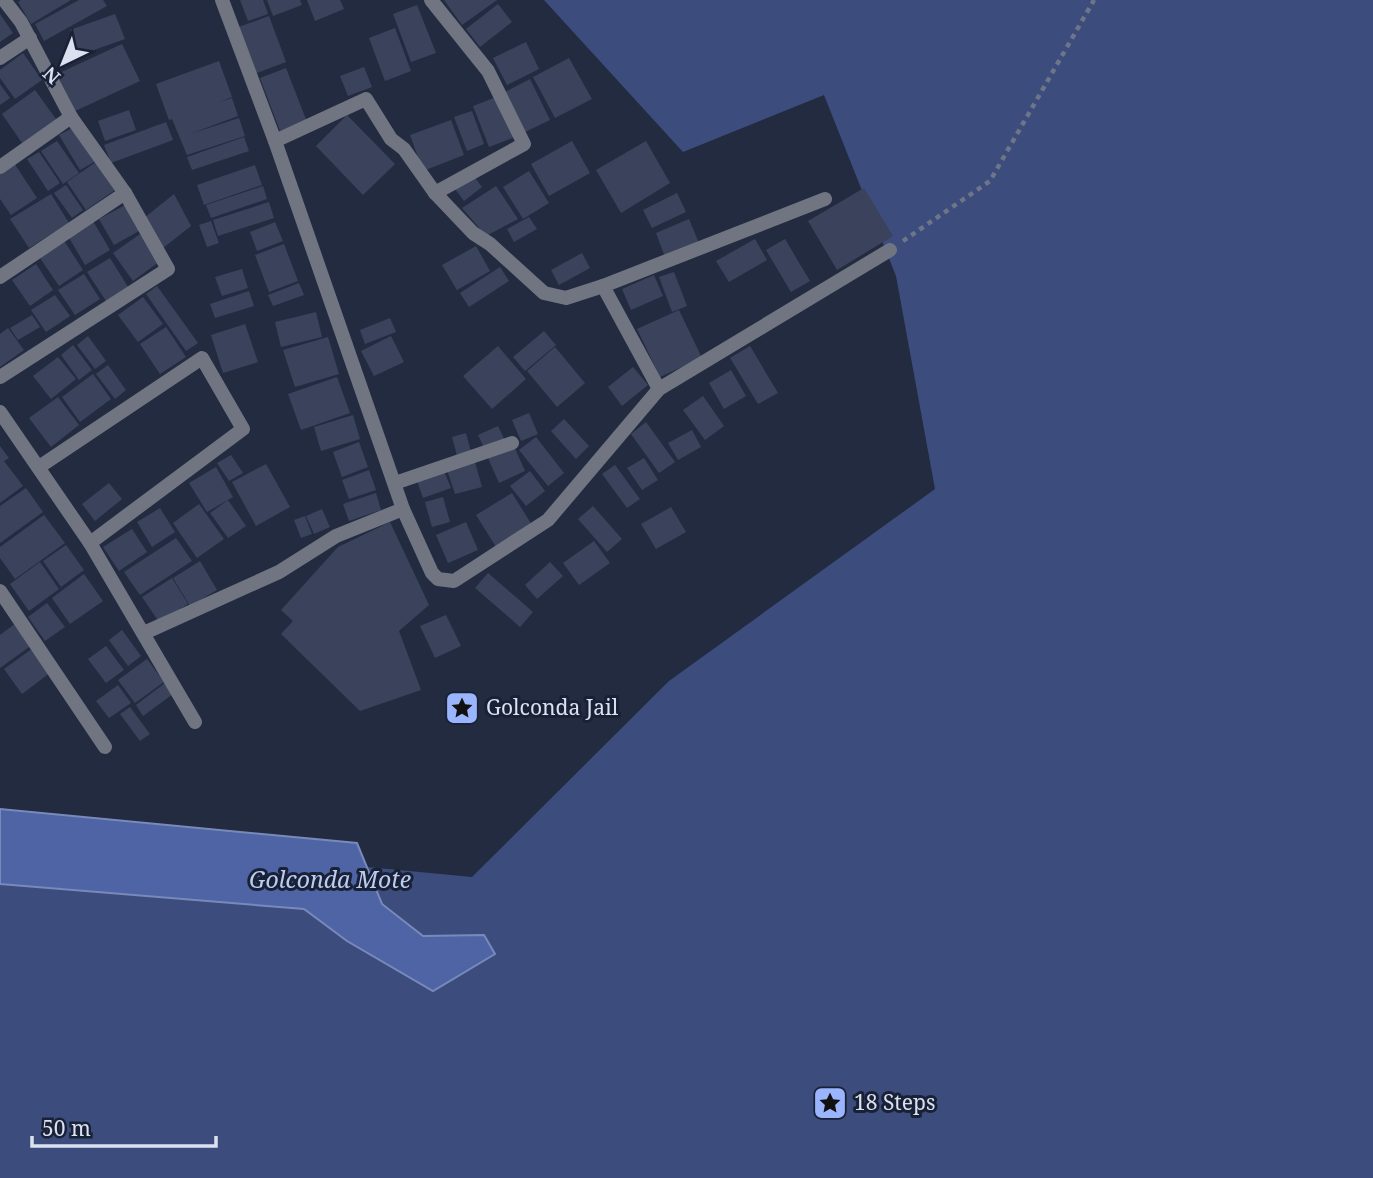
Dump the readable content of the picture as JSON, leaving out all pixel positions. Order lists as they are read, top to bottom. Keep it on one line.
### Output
{"water":["Golconda Mote"],"places":{"place":["Golconda Jail","18 Steps"]},"scale_bar":"50 m","north":"bottom left"}
